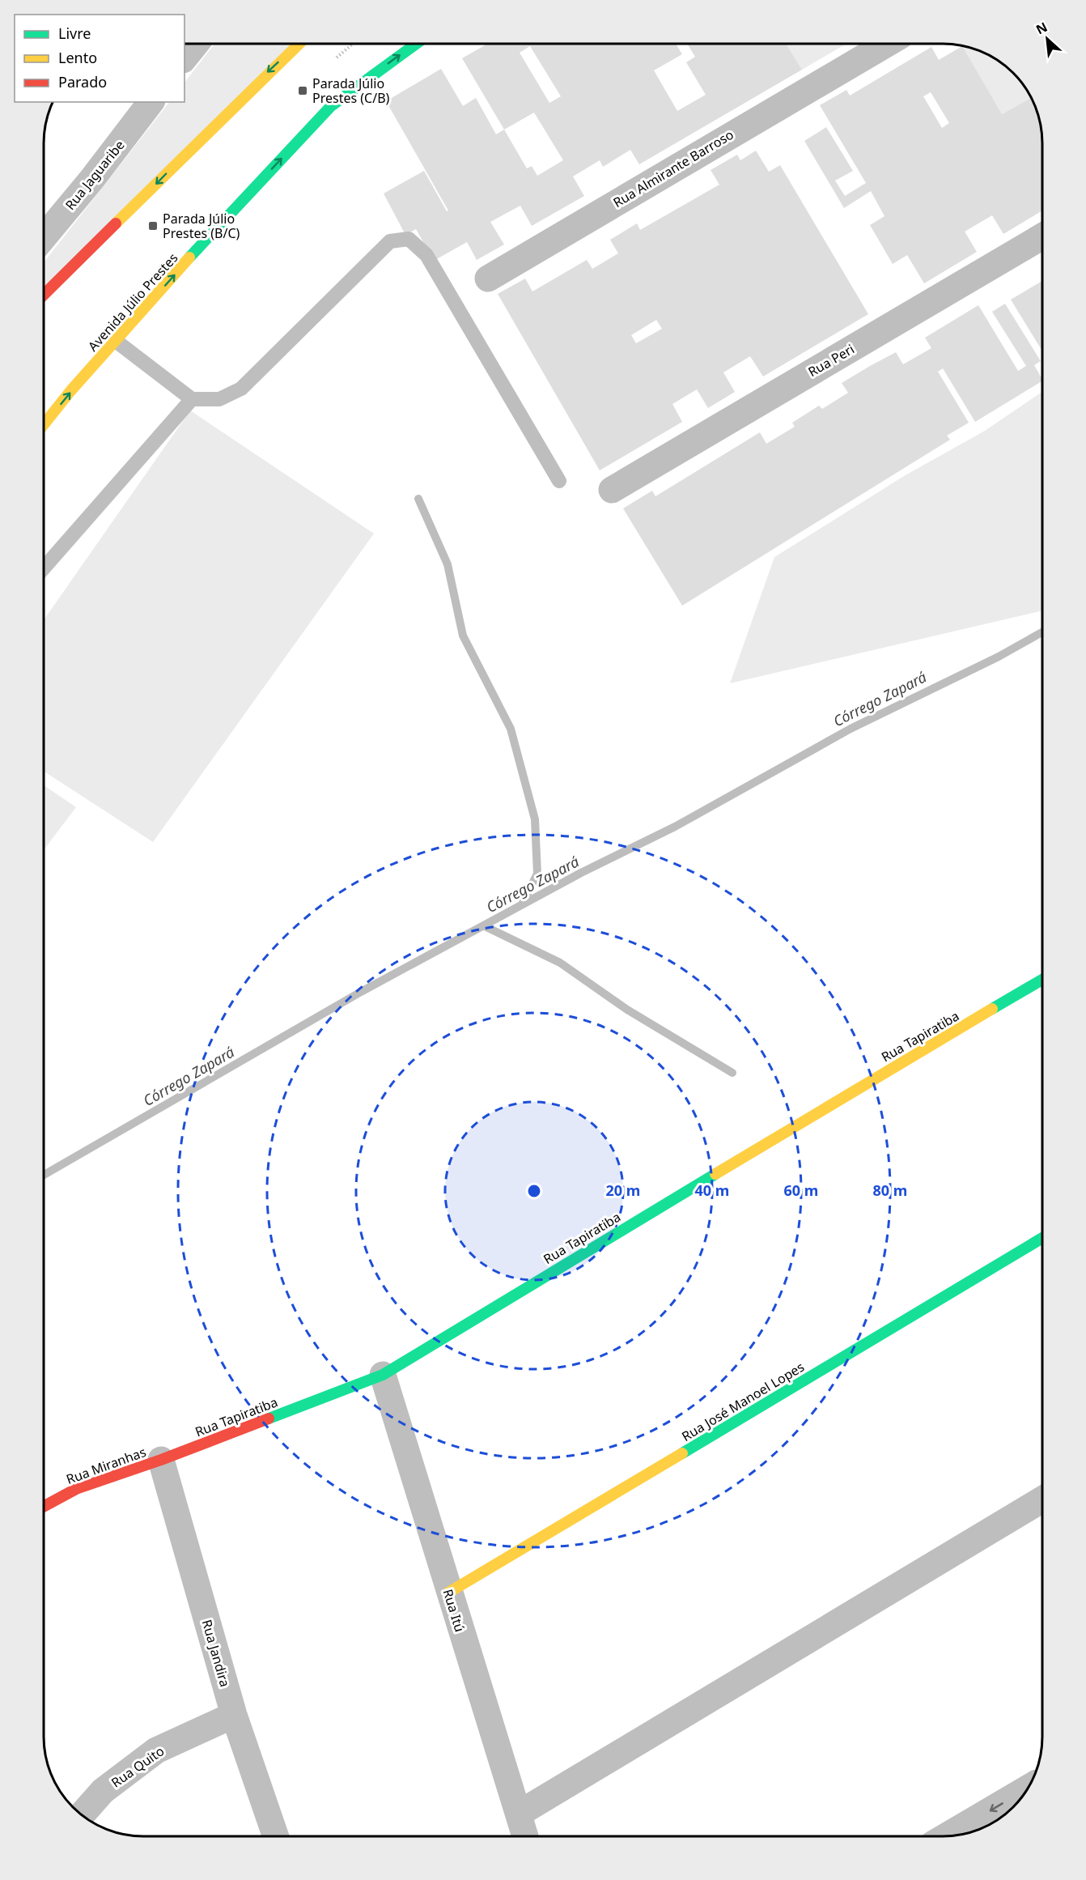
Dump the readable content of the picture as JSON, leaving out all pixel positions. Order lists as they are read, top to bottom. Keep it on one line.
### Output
{"streets":{"street":["Rua Almirante Barroso","Rua Jaguaribe","Avenida Júlio Prestes","Rua Peri","Rua Tapiratiba","Rua José Manoel Lopes","Rua Miranhas","Rua Itú","Rua Jandira","Rua Quito"]},"crossings":[["Rua Tapiratiba","Rua Miranhas"],["Rua Tapiratiba","Rua Itú"],["Rua Tapiratiba","Rua Jandira"],["Rua José Manoel Lopes","Rua Itú"],["Rua Miranhas","Rua Jandira"],["Rua Jandira","Rua Quito"]],"water":["Córrego Zapará"],"places":{"transit":["Parada Júlio Prestes (C/B)","Parada Júlio Prestes (B/C)"]},"legend":["Livre","Lento","Parado"],"north":"top left","rings":["20 m","40 m","60 m","80 m"]}
